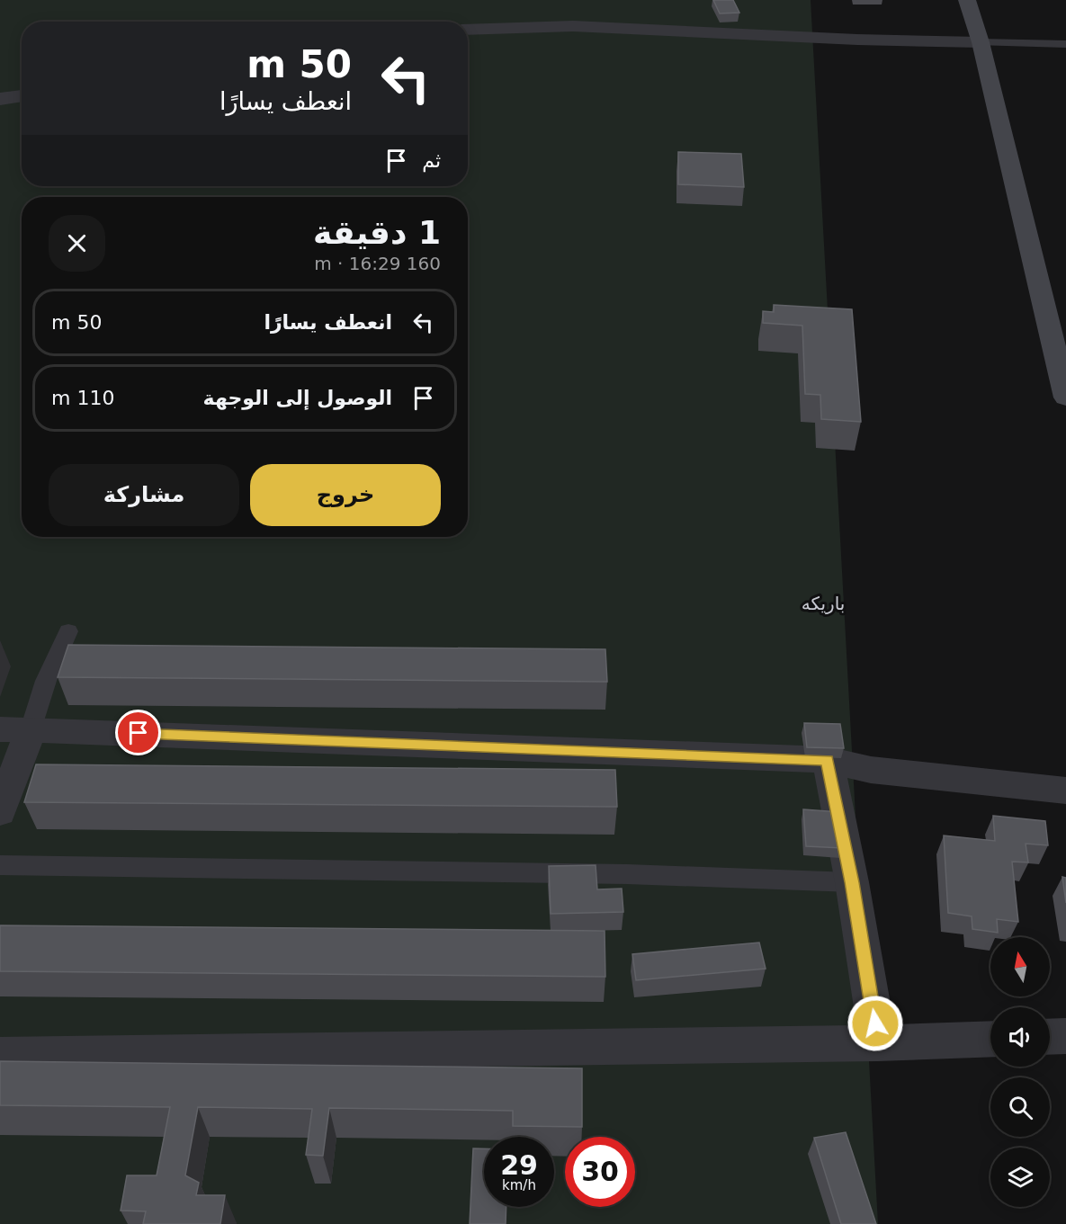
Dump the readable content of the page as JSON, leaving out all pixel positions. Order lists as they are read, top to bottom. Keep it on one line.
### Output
{"districts":["باریکە"],"north":"top","page":{"turn":["50 m","انعطف يسارًا"],"then":"ثم","heading":["1 دقيقة","160 m · 16:29"],"list":[{"name":"انعطف يسارًا","value":"50 m"},{"name":"الوصول إلى الوجهة","value":"110 m"}],"buttons":["خروج","مشاركة"],"speed":"29 km/h","limit":"30"}}
